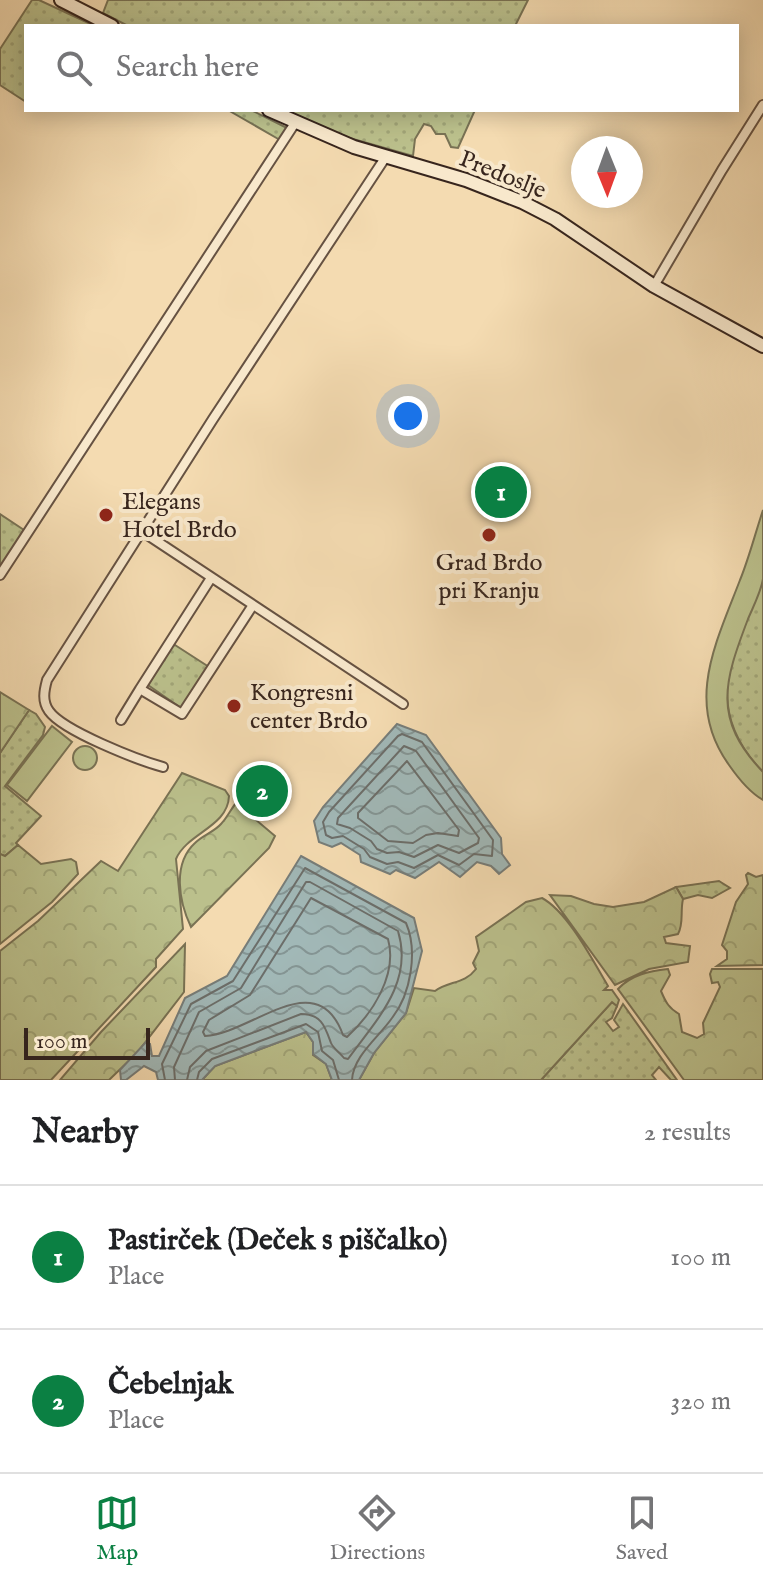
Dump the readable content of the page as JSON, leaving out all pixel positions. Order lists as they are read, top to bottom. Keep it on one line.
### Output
{"streets":{"street":["Predoslje"]},"places":["Elegans Hotel Brdo","Grad Brdo pri Kranju","Kongresni center Brdo"],"scale_bar":"100 m","north":"bottom","page":{"search":"Search here","pins":["1","2"],"scale":"100 m","heading":["Nearby","2 results"],"list":[{"mark":"1","name":"Pastirček (Deček s piščalko)","note":"Place","value":"100 m"},{"mark":"2","name":"Čebelnjak","note":"Place","value":"320 m"}],"nav":["Map","Directions","Saved"]}}
